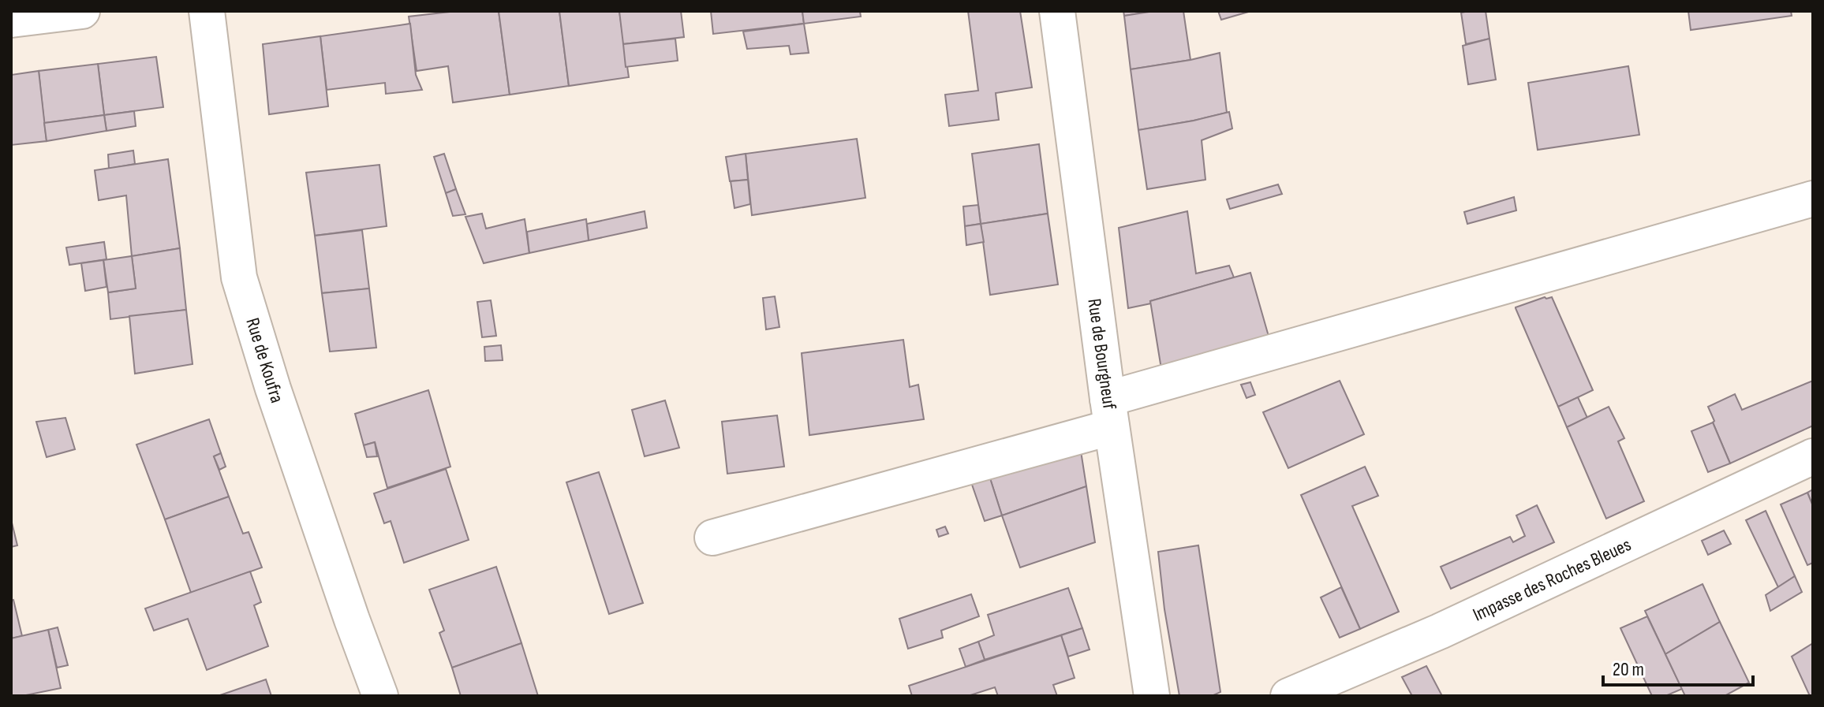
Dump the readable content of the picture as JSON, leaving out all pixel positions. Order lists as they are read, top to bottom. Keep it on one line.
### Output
{"streets":{"street":["Rue de Bourgneuf","Rue de Koufra","Impasse des Roches Bleues"]},"scale_bar":"20 m"}
